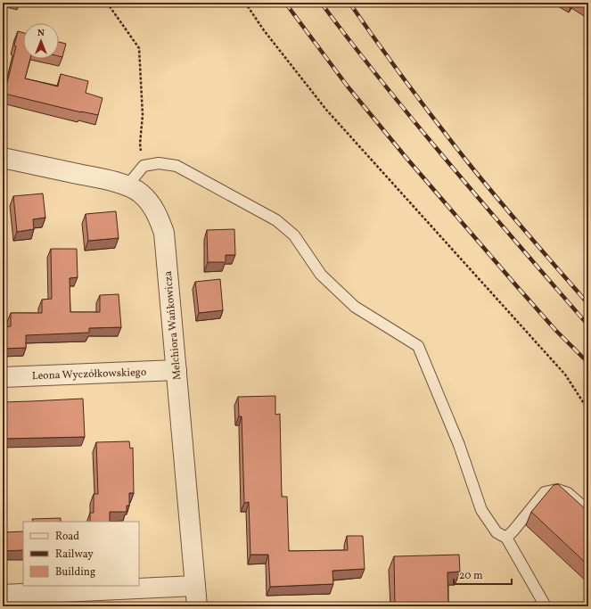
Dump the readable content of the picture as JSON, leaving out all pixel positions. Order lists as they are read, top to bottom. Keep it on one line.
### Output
{"streets":{"street":["Melchiora Wańkowicza","Leona Wyczółkowskiego"]},"crossings":[["Melchiora Wańkowicza","Leona Wyczółkowskiego"]],"legend":["Road","Railway","Building"],"scale_bar":"20 m","north":"top"}
